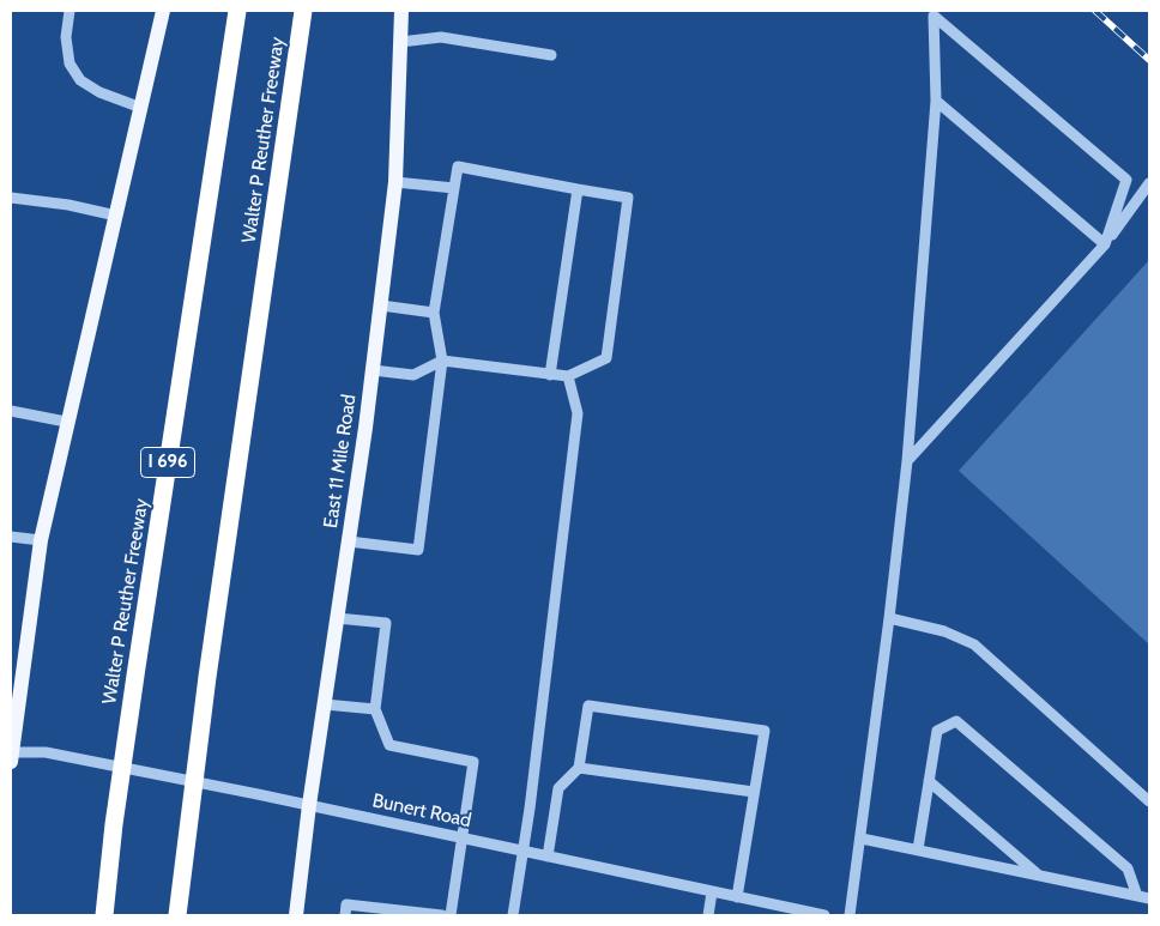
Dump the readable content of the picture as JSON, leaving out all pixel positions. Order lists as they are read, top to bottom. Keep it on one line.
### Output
{"streets":{"highway":["Walter P Reuther Freeway","I 696"],"main road":["East 11 Mile Road"],"street":["Bunert Road"]},"crossings":[["East 11 Mile Road","Bunert Road"]]}
